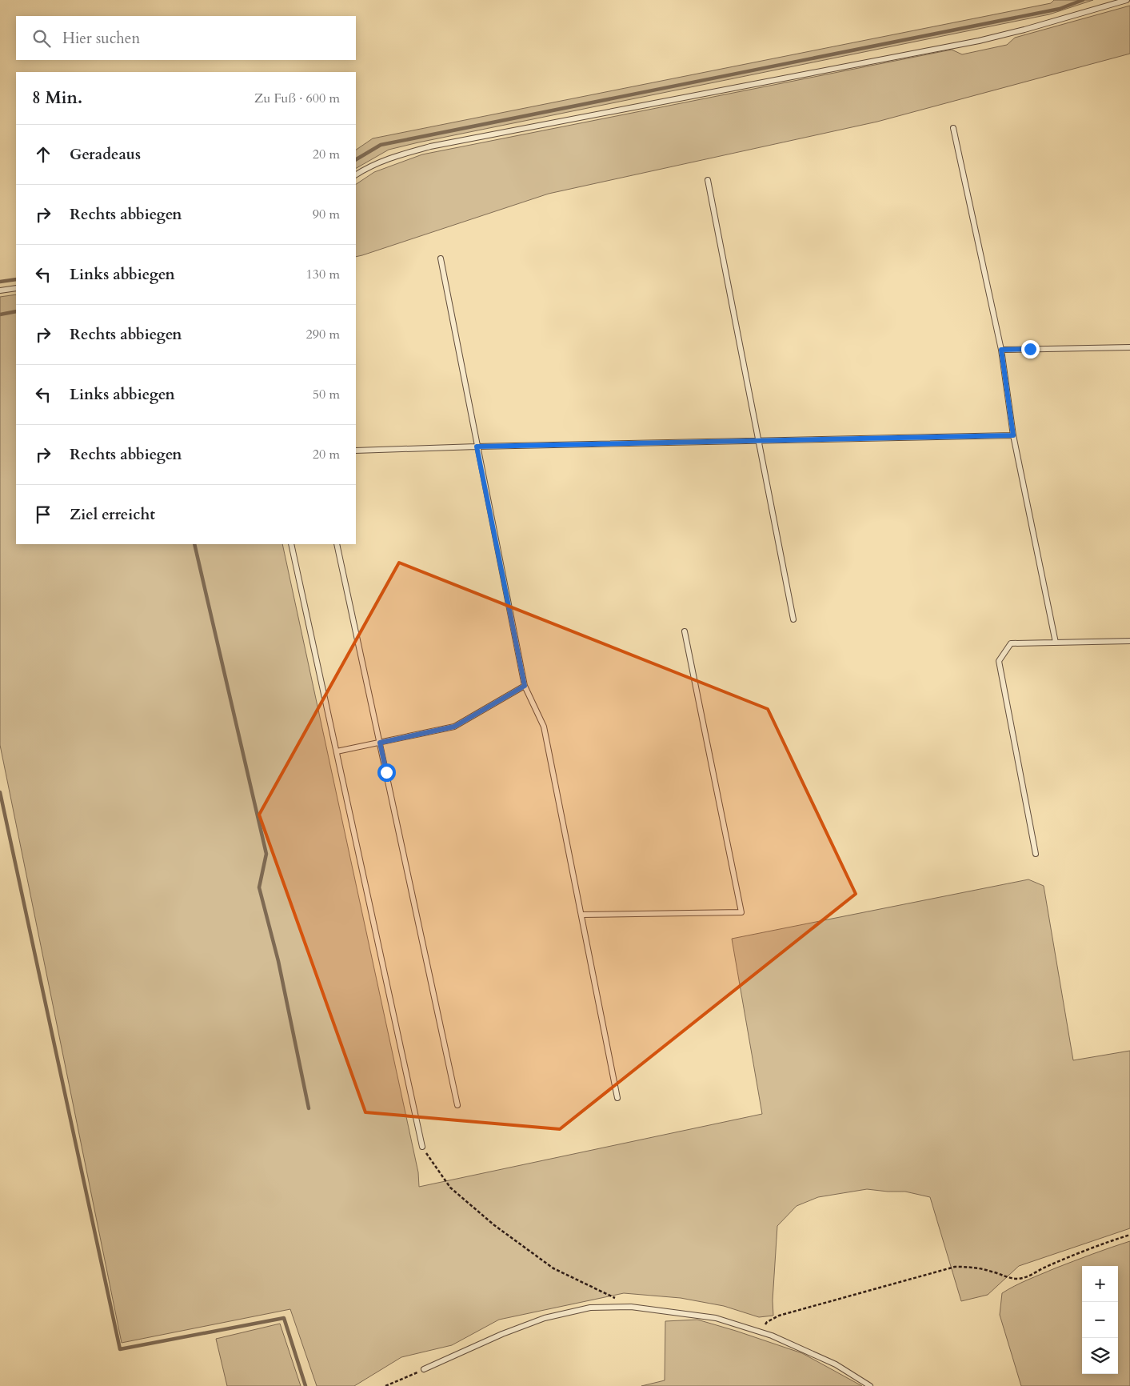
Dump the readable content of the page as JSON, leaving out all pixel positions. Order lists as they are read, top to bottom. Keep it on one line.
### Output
{"page":{"search":"Hier suchen","heading":["8 Min.","Zu Fuß · 600 m"],"list":[["Geradeaus","20 m"],["Rechts abbiegen","90 m"],["Links abbiegen","130 m"],["Rechts abbiegen","290 m"],["Links abbiegen","50 m"],["Rechts abbiegen","20 m"],"Ziel erreicht"],"map_buttons":["+","−"]}}
